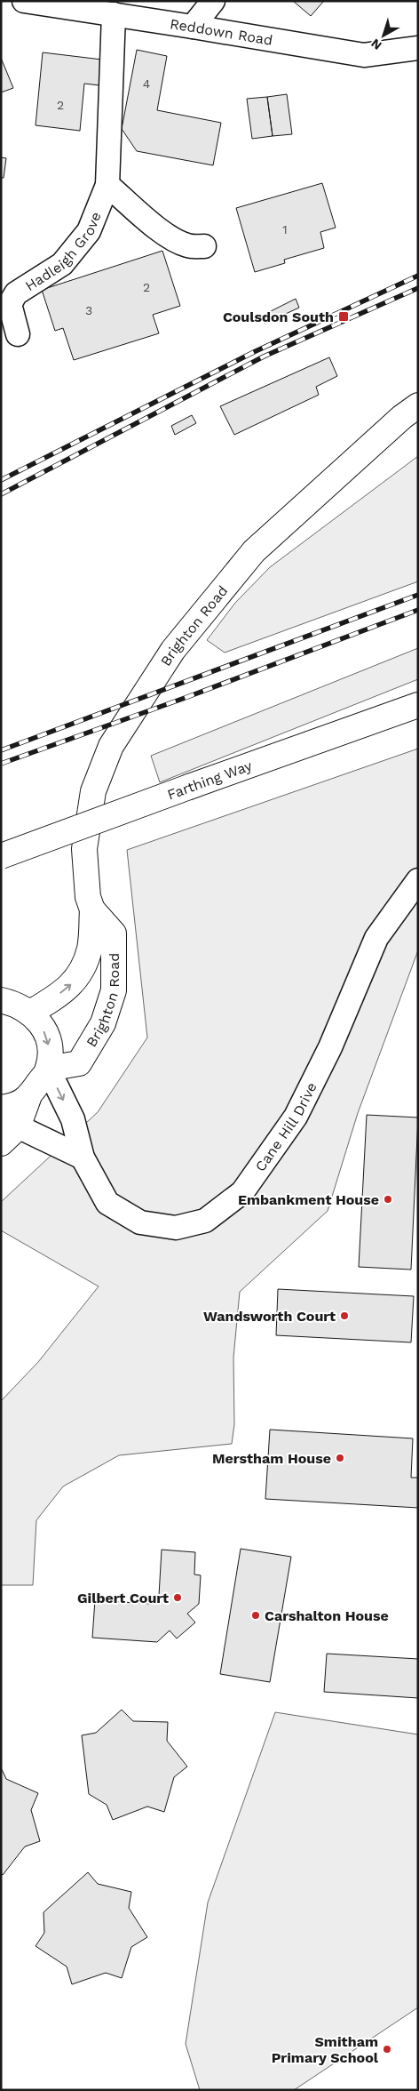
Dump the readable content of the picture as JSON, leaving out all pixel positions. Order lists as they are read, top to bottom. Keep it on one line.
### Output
{"streets":{"main road":["Brighton Road","Farthing Way"],"street":["Reddown Road","Hadleigh Grove","Cane Hill Drive"]},"crossings":[["Reddown Road","Hadleigh Grove"],["Brighton Road","Cane Hill Drive"]],"places":{"transit":["Coulsdon South"],"other":["Embankment House","Wandsworth Court","Merstham House","Gilbert Court","Carshalton House","Smitham Primary School"]},"house_numbers":["4","2","1","2","3"],"north":"bottom left"}
